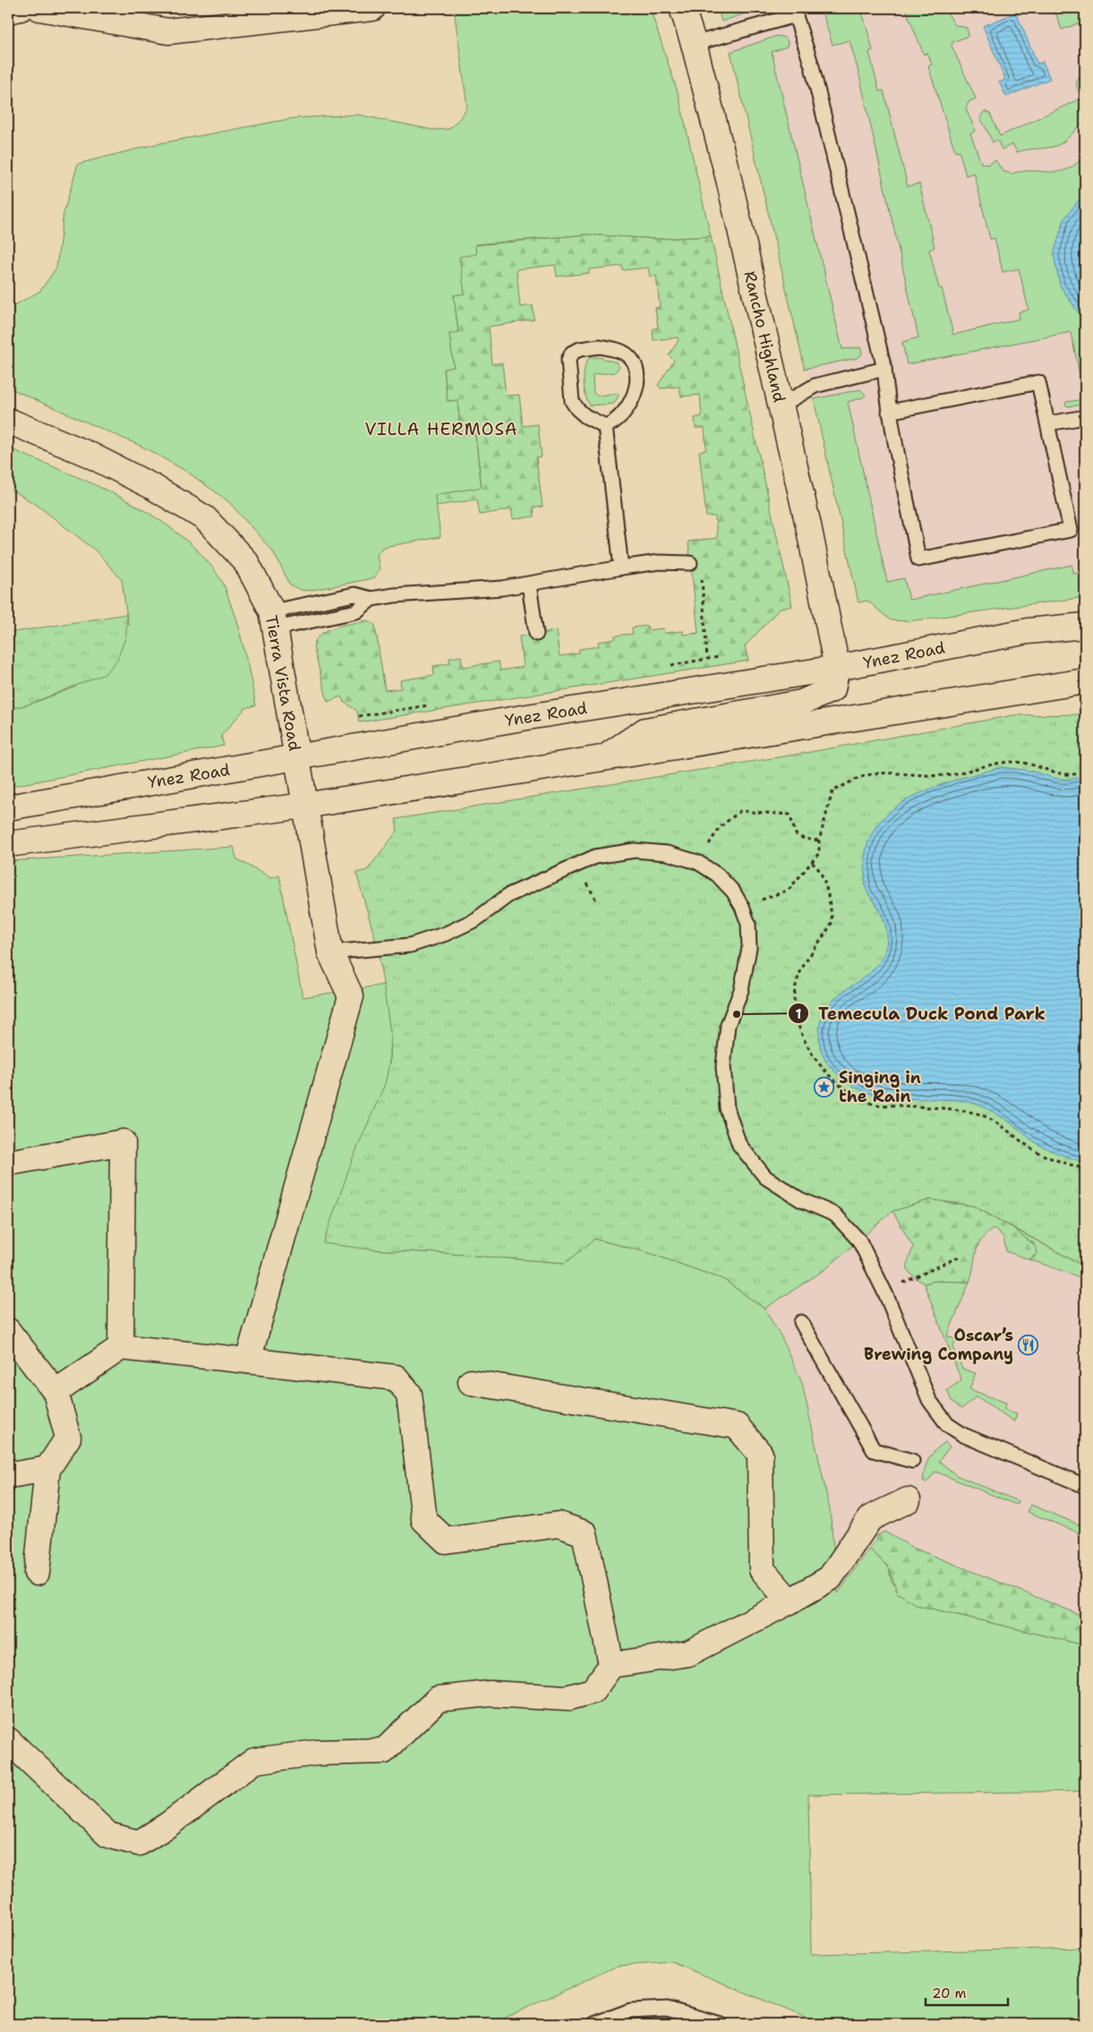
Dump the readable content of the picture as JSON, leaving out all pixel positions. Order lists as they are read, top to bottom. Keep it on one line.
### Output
{"streets":{"street":["Rancho Highland","Ynez Road","Tierra Vista Road"]},"crossings":[["Rancho Highland","Ynez Road"],["Ynez Road","Tierra Vista Road"]],"districts":["VILLA HERMOSA"],"places":{"other":["Temecula Duck Pond Park"],"place":["Singing in the Rain"],"restaurant":["Oscar’s Brewing Company"]},"scale_bar":"20 m"}
